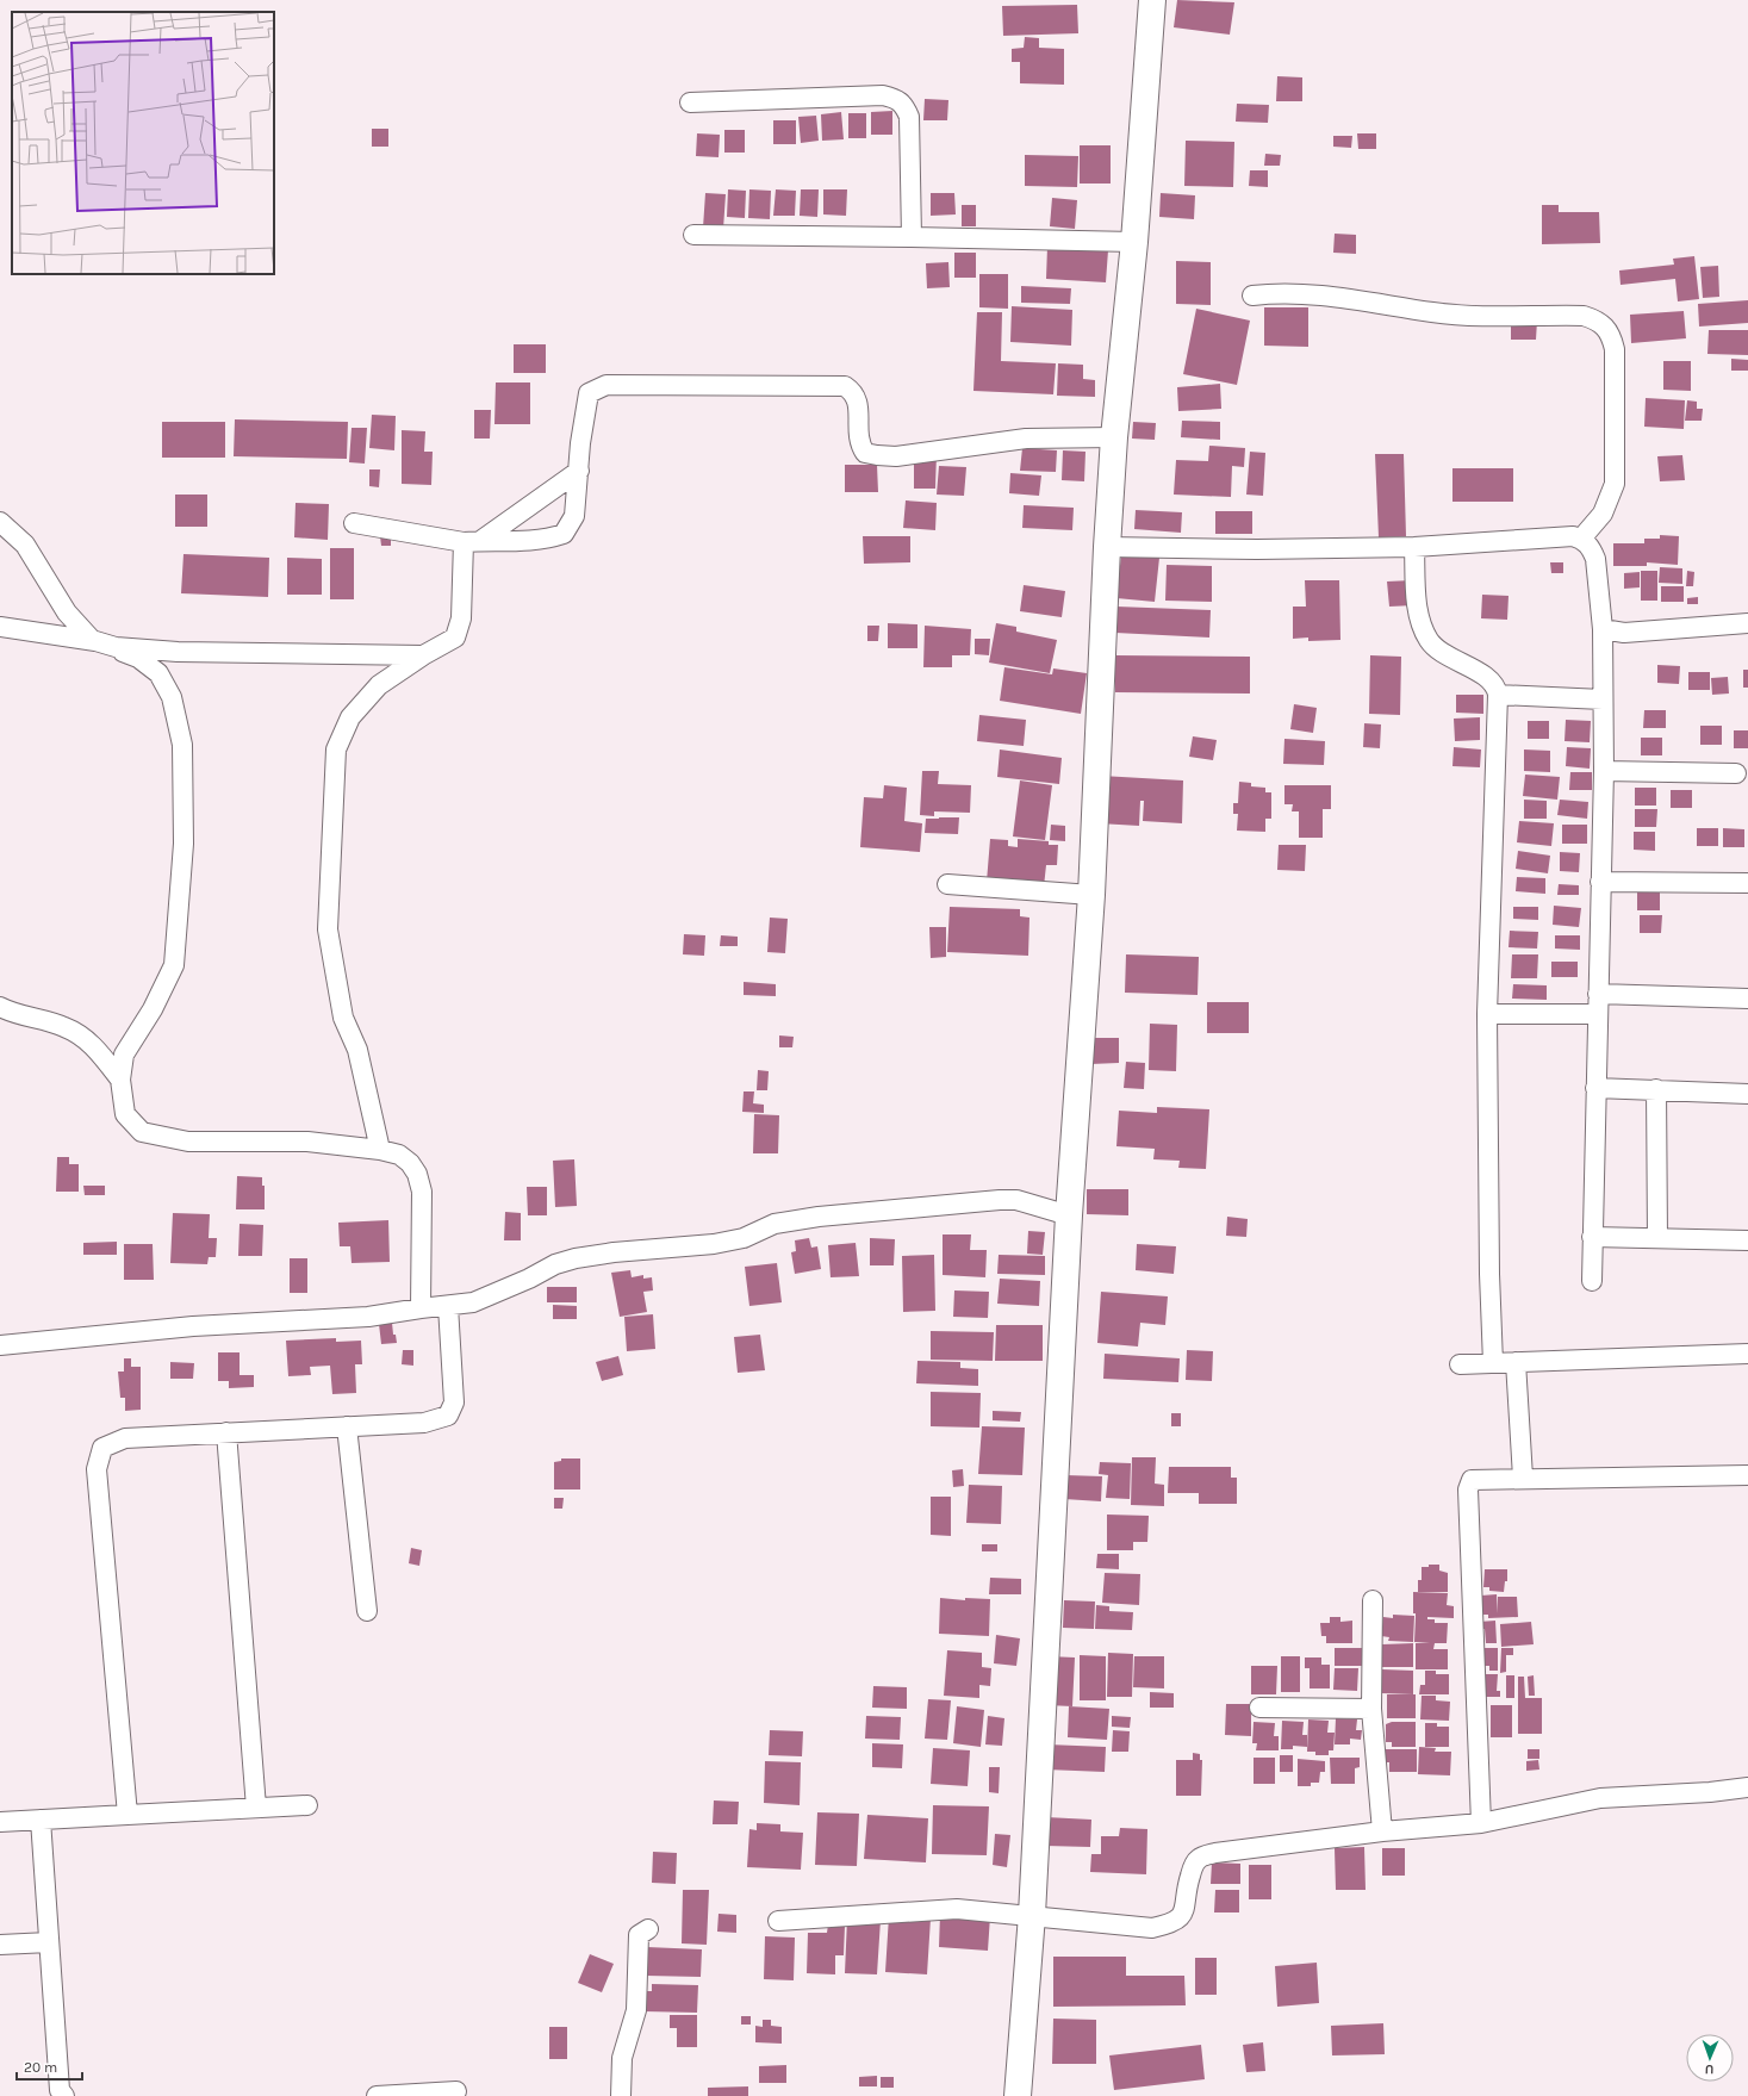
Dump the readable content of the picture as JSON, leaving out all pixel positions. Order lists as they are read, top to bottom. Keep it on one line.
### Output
{"scale_bar":"20 m","north":"bottom"}
